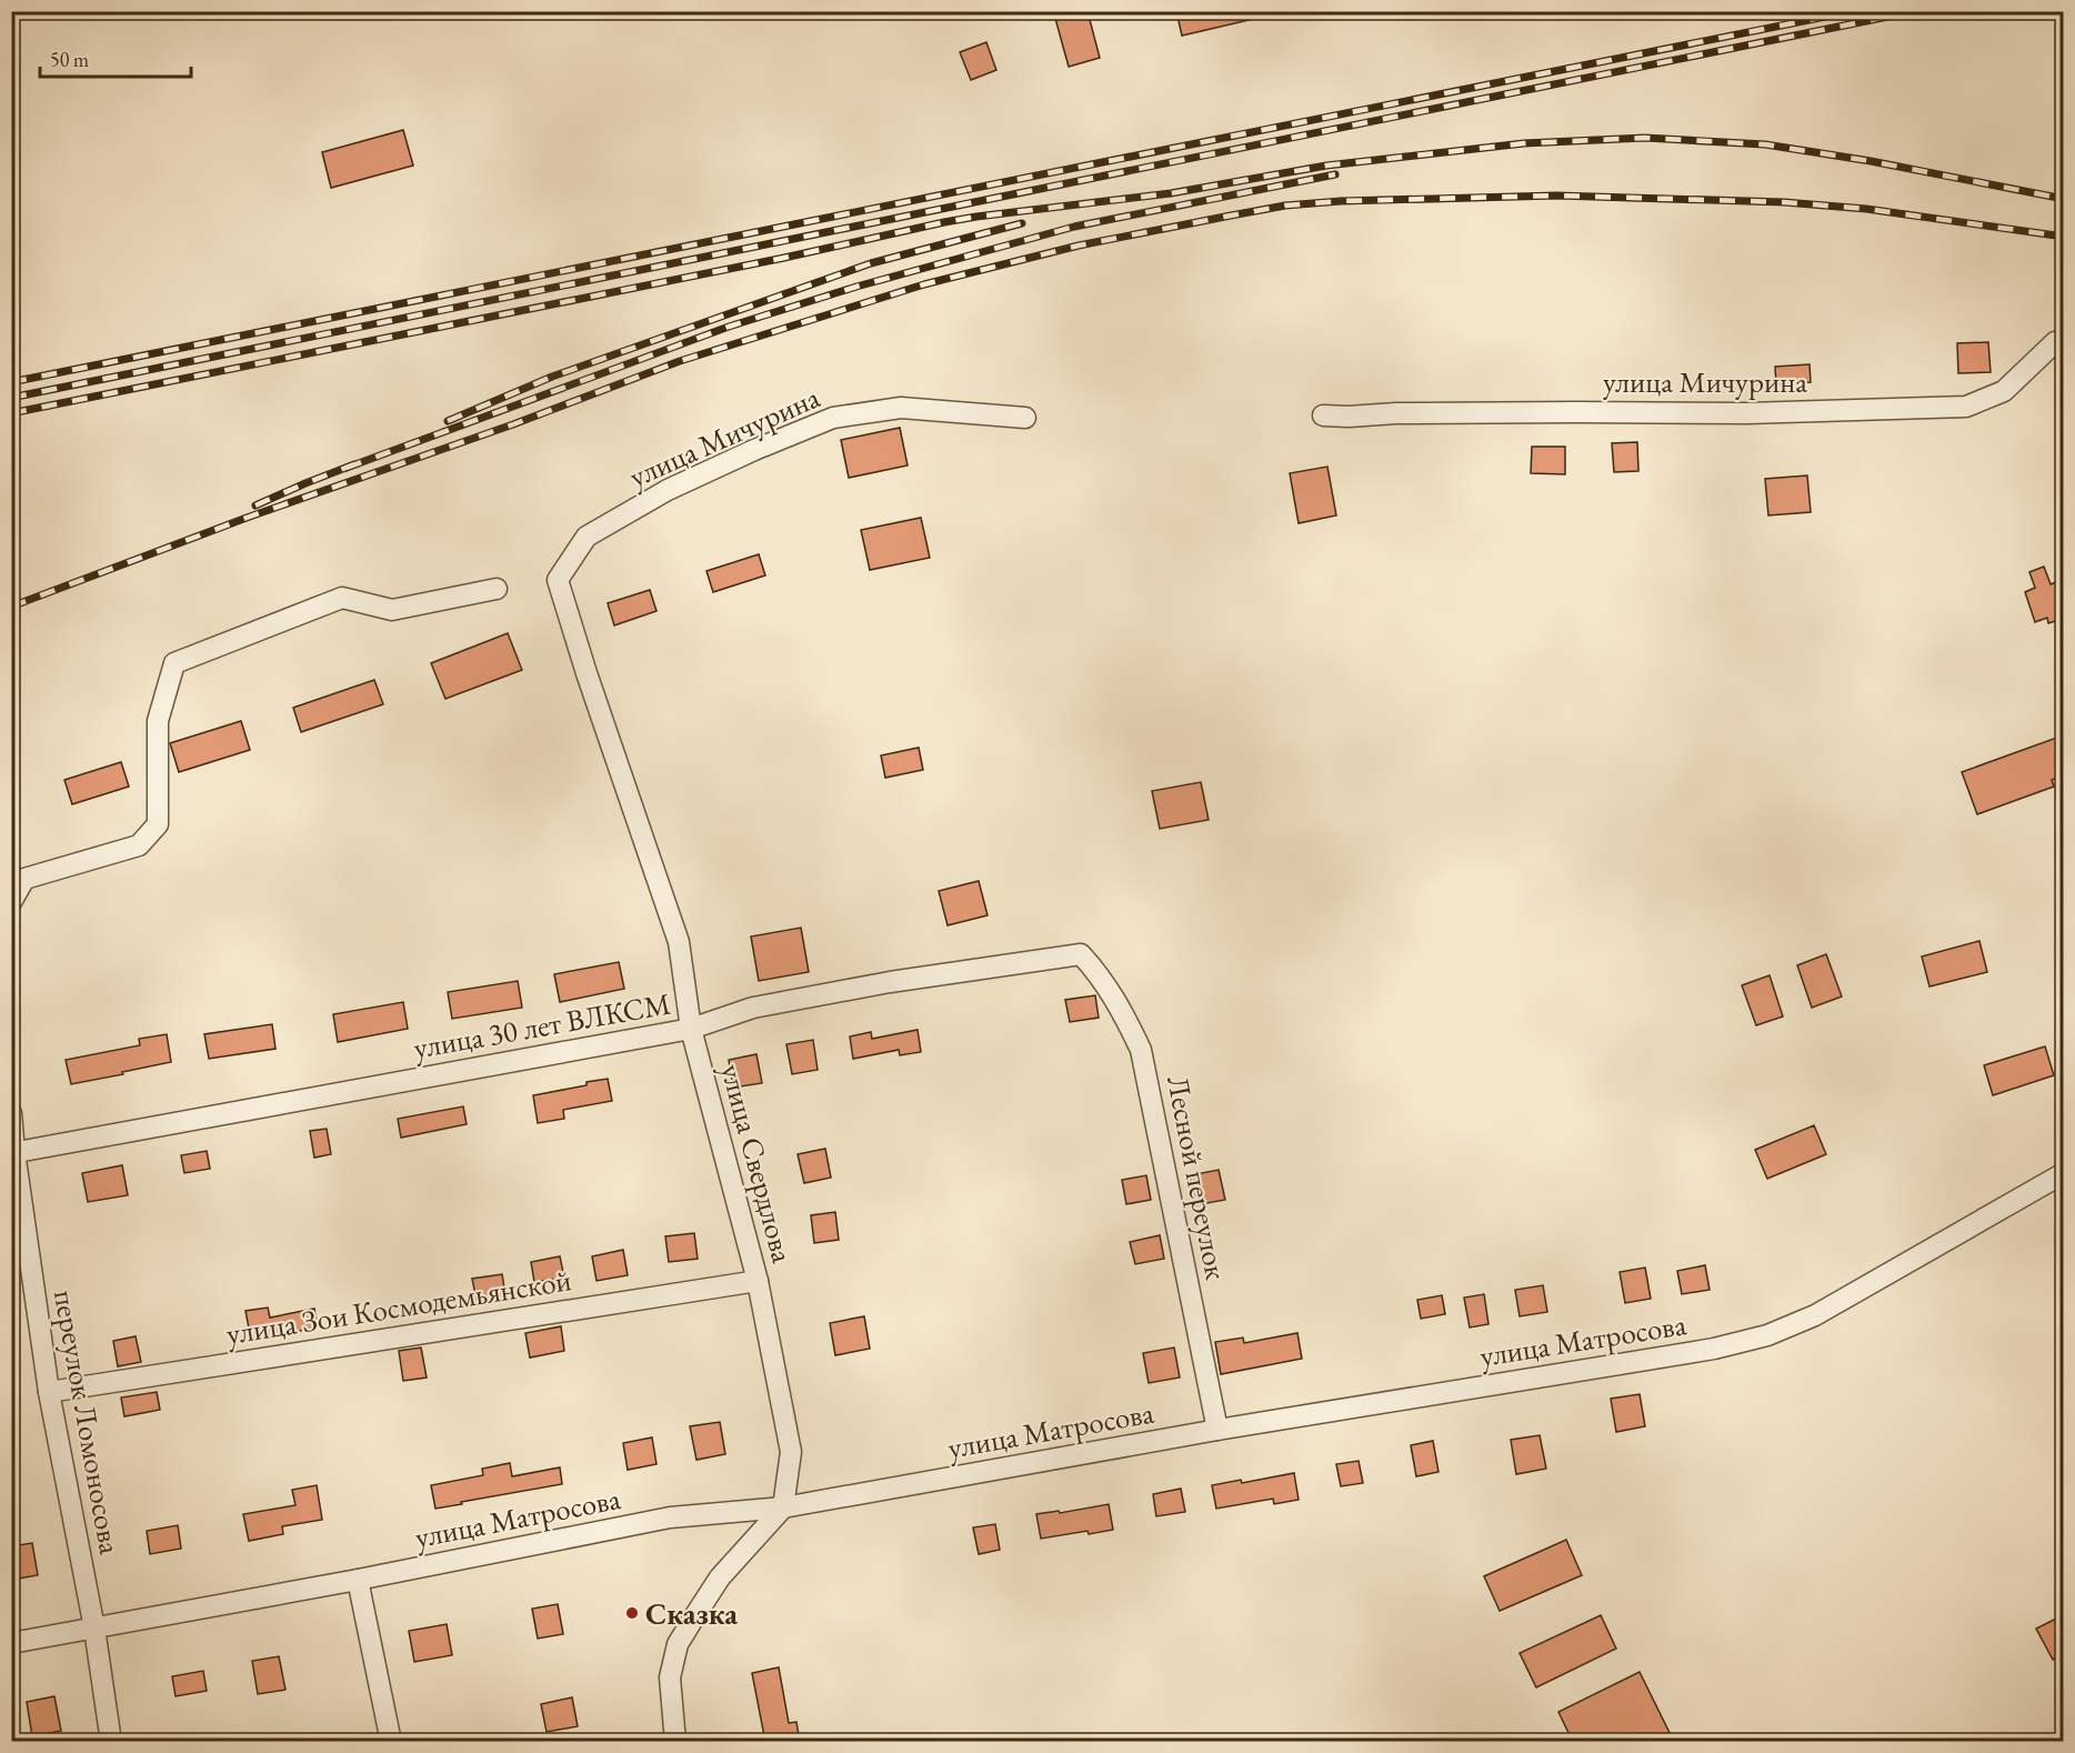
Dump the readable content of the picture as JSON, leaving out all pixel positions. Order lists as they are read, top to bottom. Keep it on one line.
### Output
{"streets":{"street":["улица Мичурина","улица 30 лет ВЛКСМ","улица Свердлова","Лесной переулок","улица Зои Космодемьянской","улица Матросова","переулок Ломоносова"]},"crossings":[["улица Мичурина","улица Свердлова"],["улица 30 лет ВЛКСМ","улица Свердлова"],["улица 30 лет ВЛКСМ","Лесной переулок"],["улица 30 лет ВЛКСМ","переулок Ломоносова"],["улица Свердлова","улица Зои Космодемьянской"],["улица Свердлова","улица Матросова"],["Лесной переулок","улица Матросова"],["улица Зои Космодемьянской","переулок Ломоносова"],["улица Матросова","переулок Ломоносова"]],"places":["Сказка"],"scale_bar":"50 m"}
